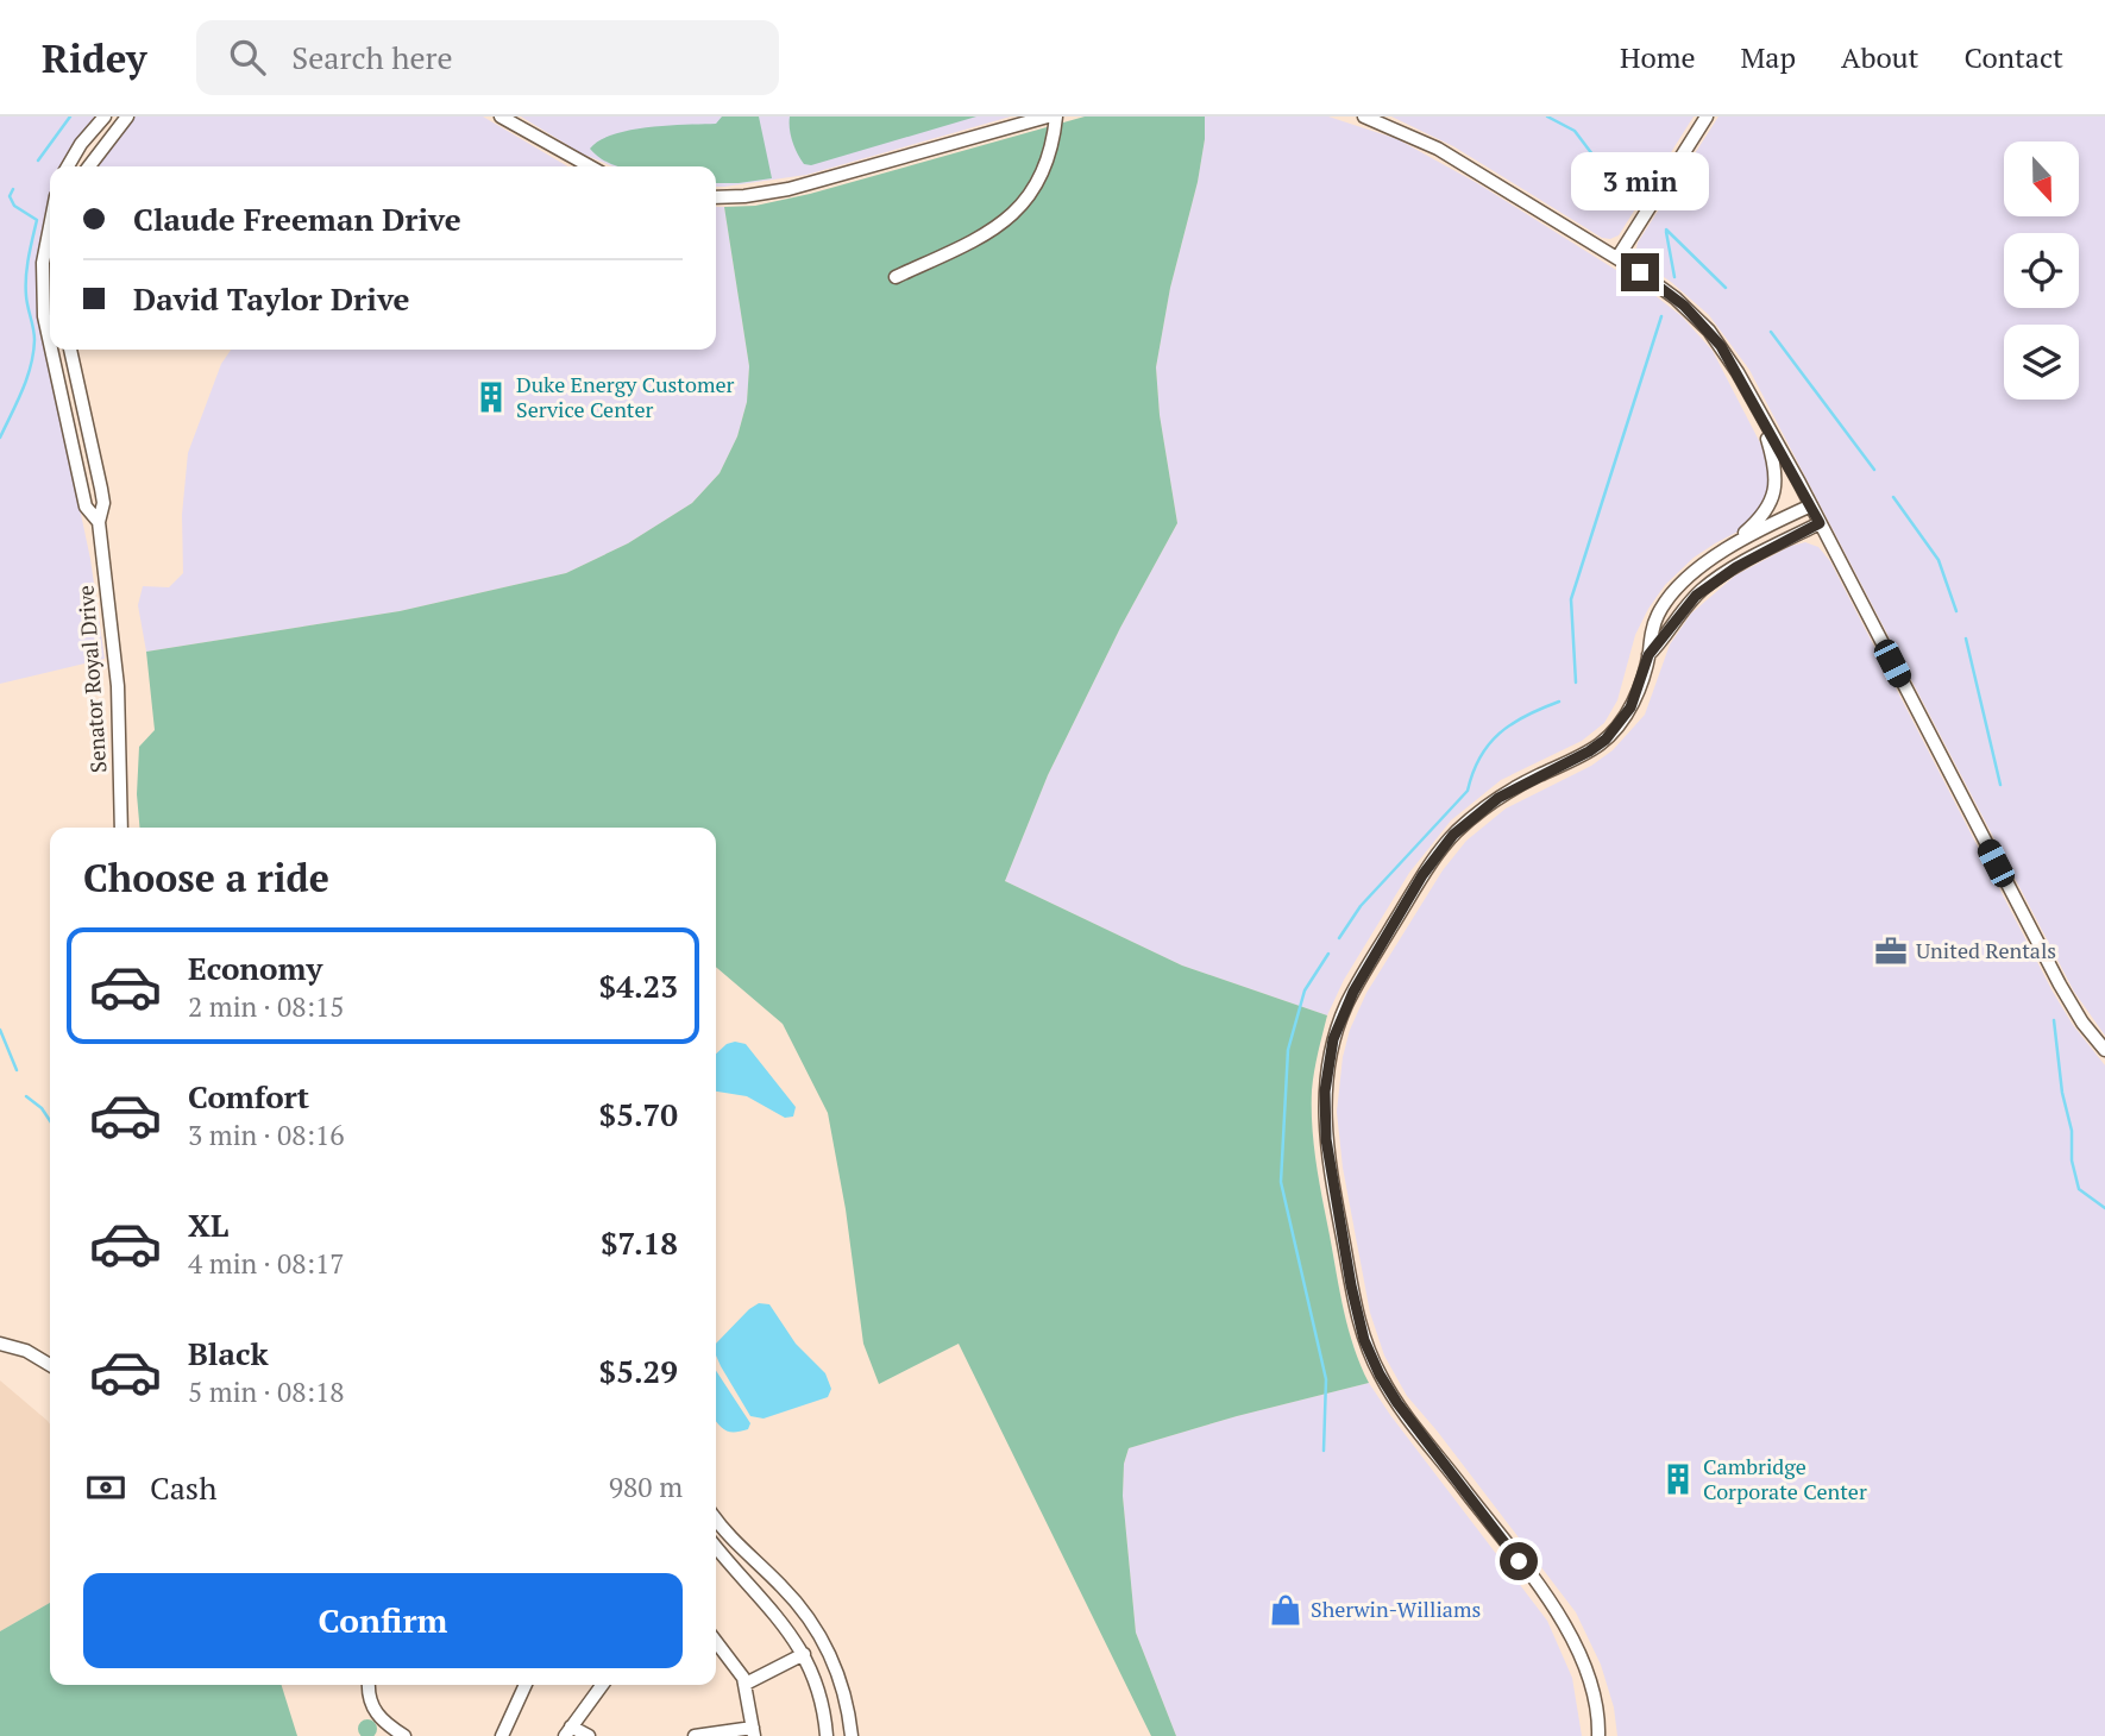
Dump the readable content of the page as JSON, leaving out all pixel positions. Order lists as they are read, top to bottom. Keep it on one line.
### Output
{"streets":{"street":["Senator Royal Drive"]},"places":{"building":["Duke Energy Customer Service Center","Cambridge Corporate Center"],"office":["United Rentals"],"shop":["Sherwin-Williams"]},"north":"bottom","page":{"header":"Ridey","search":"Search here","nav":["Home","Map","About","Contact"],"bubble":"3 min","banner":["Claude Freeman Drive","David Taylor Drive"],"heading":"Choose a ride","list":[{"name":"Economy","note":"2 min · 08:15","value":"$4.23"},{"name":"Comfort","note":"3 min · 08:16","value":"$5.70"},{"name":"XL","note":"4 min · 08:17","value":"$7.18"},{"name":"Black","note":"5 min · 08:18","value":"$5.29"}],"pay":["Cash","980 m"],"buttons":"Confirm"}}
